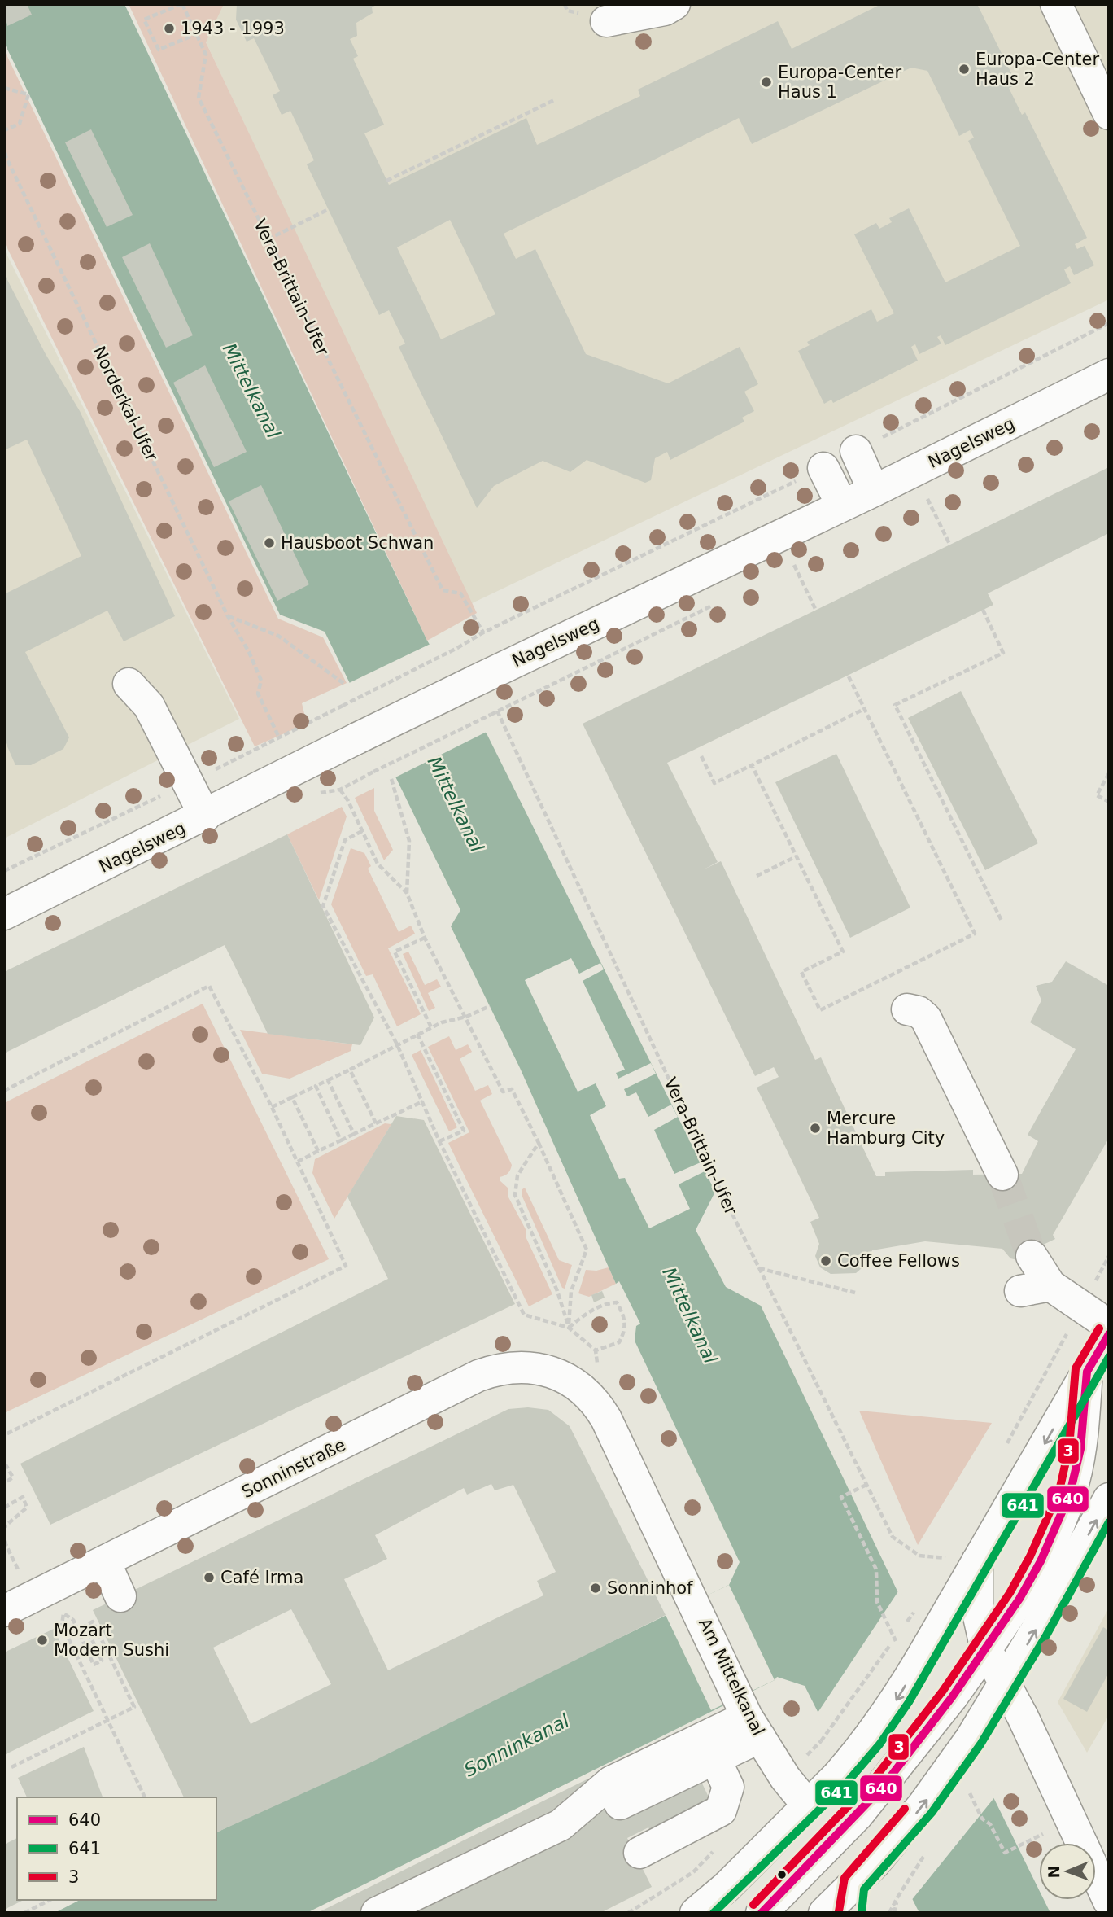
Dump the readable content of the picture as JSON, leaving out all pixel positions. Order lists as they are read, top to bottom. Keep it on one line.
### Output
{"streets":{"street":["Nagelsweg","Sonninstraße","Am Mittelkanal"],"path":["Vera-Brittain-Ufer","Norderkai-Ufer"]},"crossings":[["Sonninstraße","Am Mittelkanal"]],"water":["Mittelkanal","Sonninkanal"],"places":["1943 - 1993","Europa-Center Haus 2","Europa-Center Haus 1","Hausboot Schwan","Mercure Hamburg City","Coffee Fellows","Café Irma","Sonninhof","Mozart Modern Sushi"],"lines":["transit line 3","transit line 640","transit line 641"],"legend":["640","641","3"],"north":"left"}
